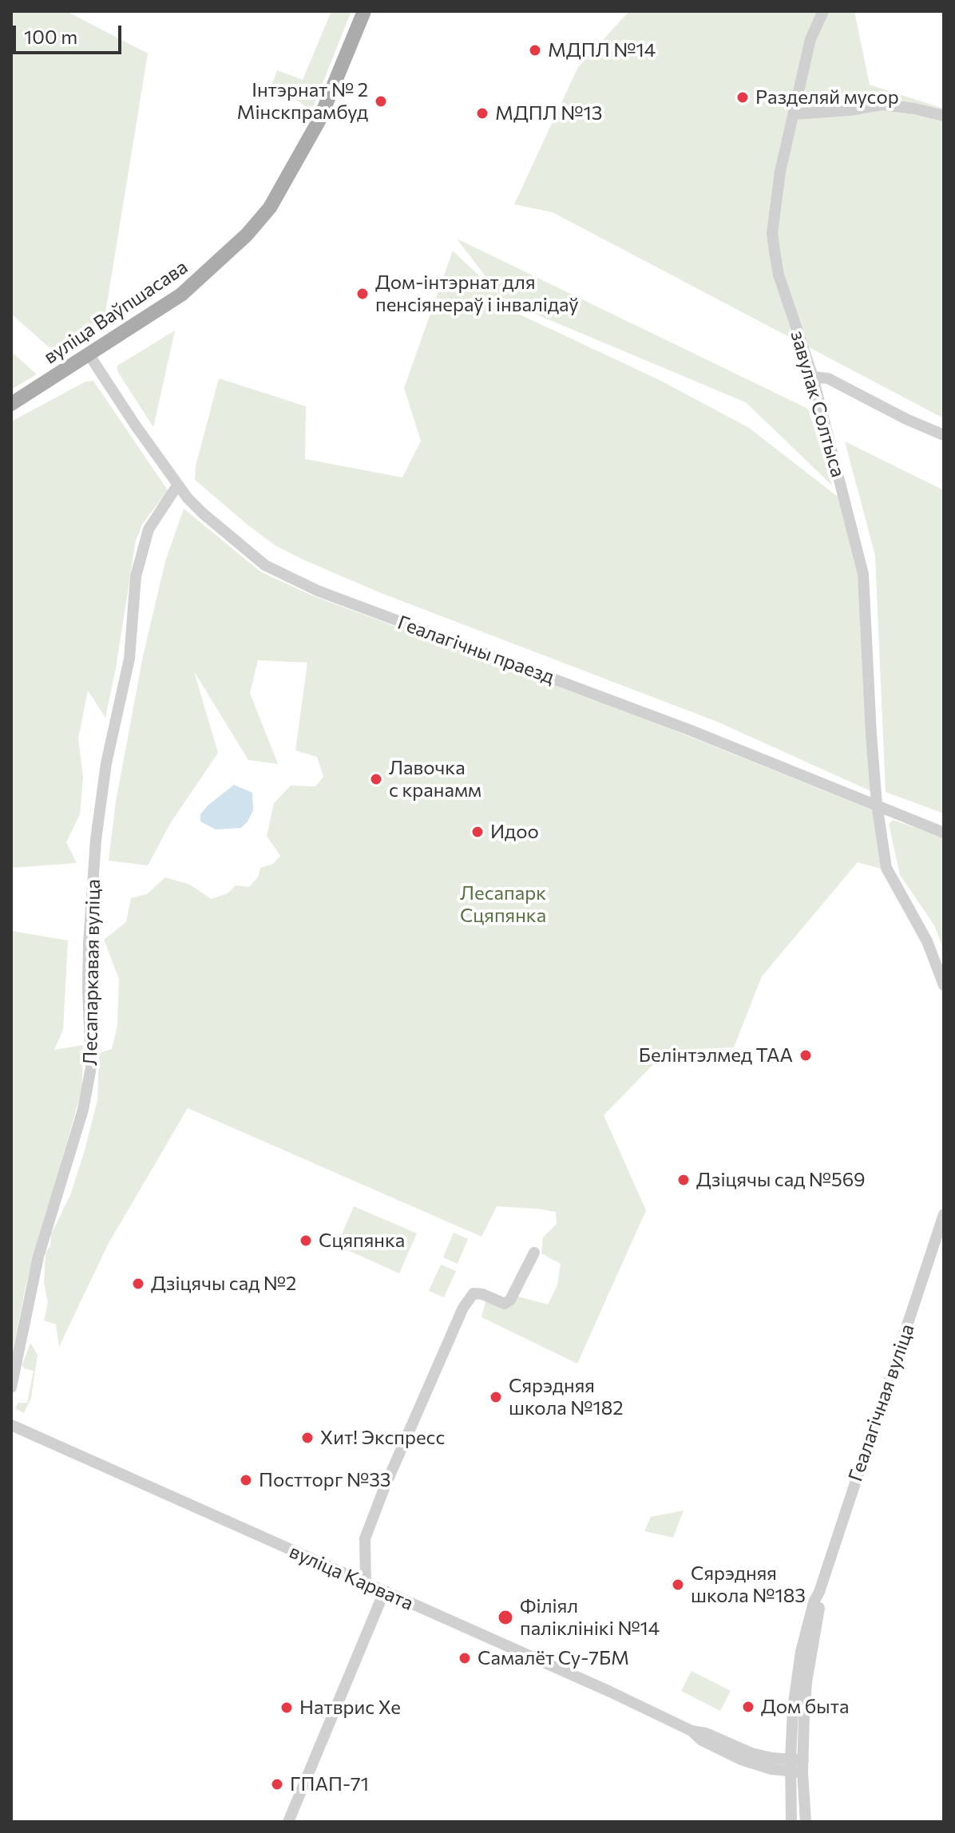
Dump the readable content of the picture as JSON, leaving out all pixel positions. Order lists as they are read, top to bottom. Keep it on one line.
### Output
{"streets":{"main road":["вуліца Ваўпшасава"],"street":["завулак Солтыса","Геалагічны праезд","Лесапаркавая вуліца","Геалагічная вуліца","вуліца Карвата"]},"crossings":[["вуліца Ваўпшасава","Геалагічны праезд"],["завулак Солтыса","Геалагічны праезд"],["Геалагічны праезд","Лесапаркавая вуліца"],["Геалагічная вуліца","вуліца Карвата"]],"parks":["Лесапарк Сцяпянка"],"places":["МДПЛ №14","Разделяй мусор","Інтэрнат № 2 Мінскпрамбуд","МДПЛ №13","Дом-інтэрнат для пенсіянераў і інвалідаў","Лавочка с кранамм","Идоо","Белінтэлмед ТАА","Дзіцячы сад №569","Сцяпянка","Дзіцячы сад №2","Сярэдняя школа №182","Хит! Экспресс","Постторг №33","Сярэдняя школа №183","Філіял паліклінікі №14","Самалёт Су-7БМ","Дом быта","Натврис Хе","ГПАП-71"],"scale_bar":"100 m"}
